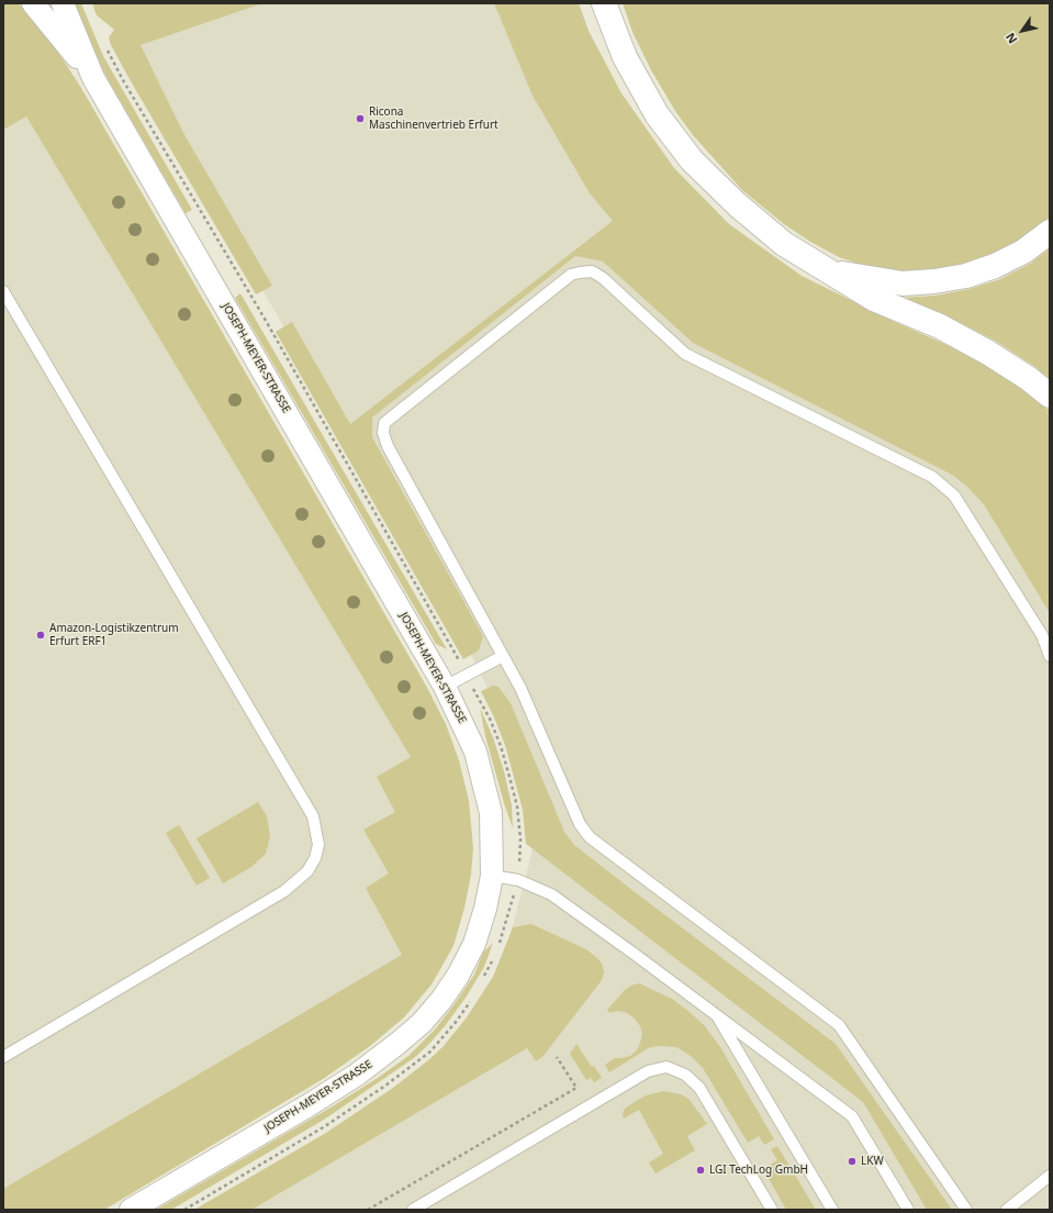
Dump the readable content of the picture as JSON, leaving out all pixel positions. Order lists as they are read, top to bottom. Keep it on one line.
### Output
{"streets":{"street":["JOSEPH-MEYER-STRASSE"]},"places":["Ricona Maschinenvertrieb Erfurt","Amazon-Logistikzentrum Erfurt ERF1","LKW","LGI TechLog GmbH"],"north":"bottom left"}
